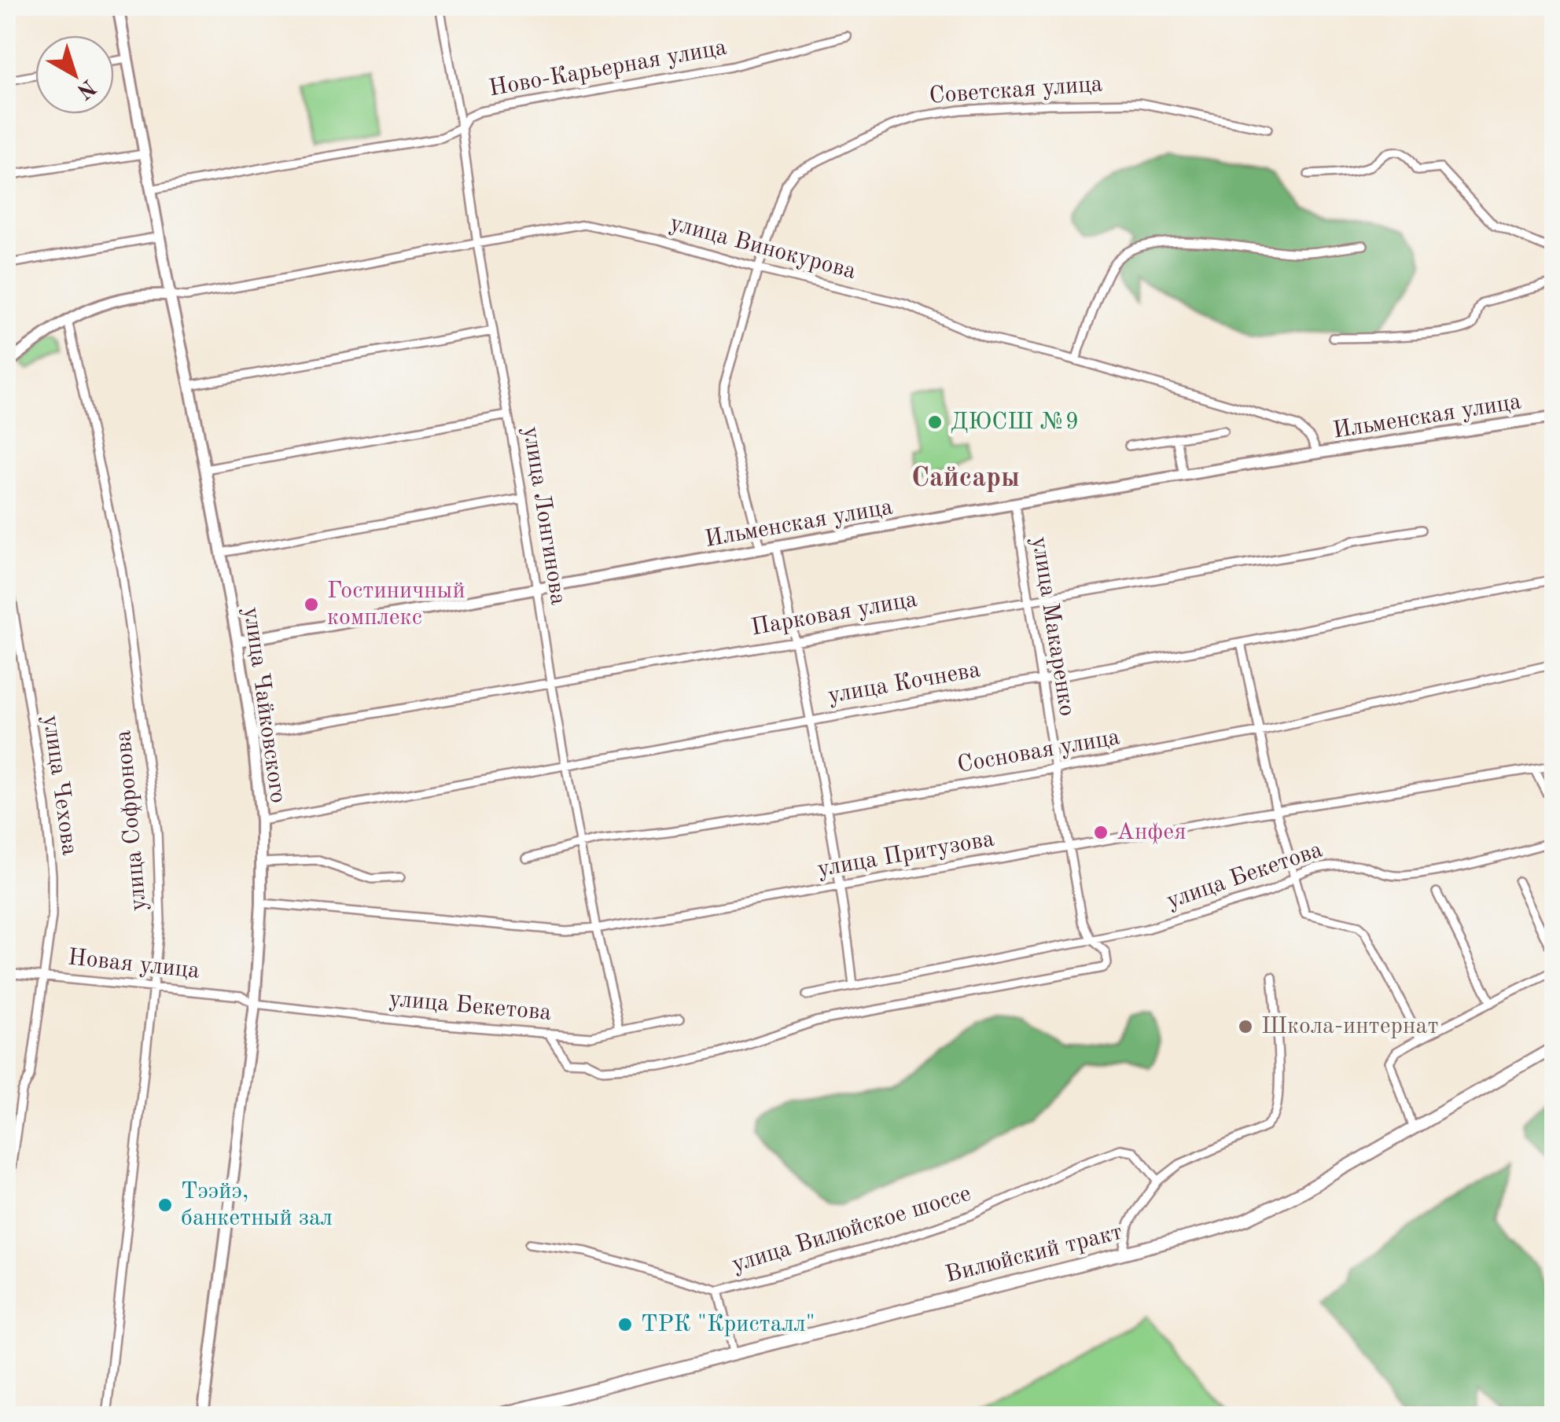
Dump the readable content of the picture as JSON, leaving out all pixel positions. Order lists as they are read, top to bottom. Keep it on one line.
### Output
{"streets":{"main road":["Ильменская улица","улица Чайковского","Вилюйский тракт"],"street":["Ново-Карьерная улица","Советская улица","улица Винокурова","улица Лонгинова","Парковая улица","улица Макаренко","улица Кочнева","Сосновая улица","улица Чехова","улица Софронова","улица Притузова","улица Бекетова","Новая улица","улица Вилюйское шоссе"]},"crossings":[["Ново-Карьерная улица","улица Лонгинова"],["Ново-Карьерная улица","улица Чайковского"],["Советская улица","улица Винокурова"],["Советская улица","Ильменская улица"],["улица Винокурова","Ильменская улица"],["улица Винокурова","улица Лонгинова"],["улица Винокурова","улица Чайковского"],["Ильменская улица","улица Лонгинова"],["Ильменская улица","улица Макаренко"],["Ильменская улица","улица Чайковского"],["улица Лонгинова","Парковая улица"],["улица Лонгинова","улица Кочнева"],["улица Лонгинова","Сосновая улица"],["улица Лонгинова","улица Притузова"],["улица Лонгинова","улица Бекетова"],["Парковая улица","улица Макаренко"],["Парковая улица","улица Чайковского"],["улица Макаренко","улица Кочнева"],["улица Макаренко","Сосновая улица"],["улица Макаренко","улица Притузова"],["улица Макаренко","улица Бекетова"],["улица Кочнева","улица Чайковского"],["улица Чайковского","улица Притузова"],["улица Чайковского","улица Бекетова"],["улица Чайковского","Новая улица"],["улица Чехова","Новая улица"],["улица Софронова","Новая улица"],["улица Бекетова","Новая улица"]],"districts":["Сайсары"],"places":["ДЮСШ №9","Гостиничный комплекс","Анфея","Школа-интернат","Тээйэ, банкетный зал","ТРК \"Кристалл\""],"north":"bottom right"}
